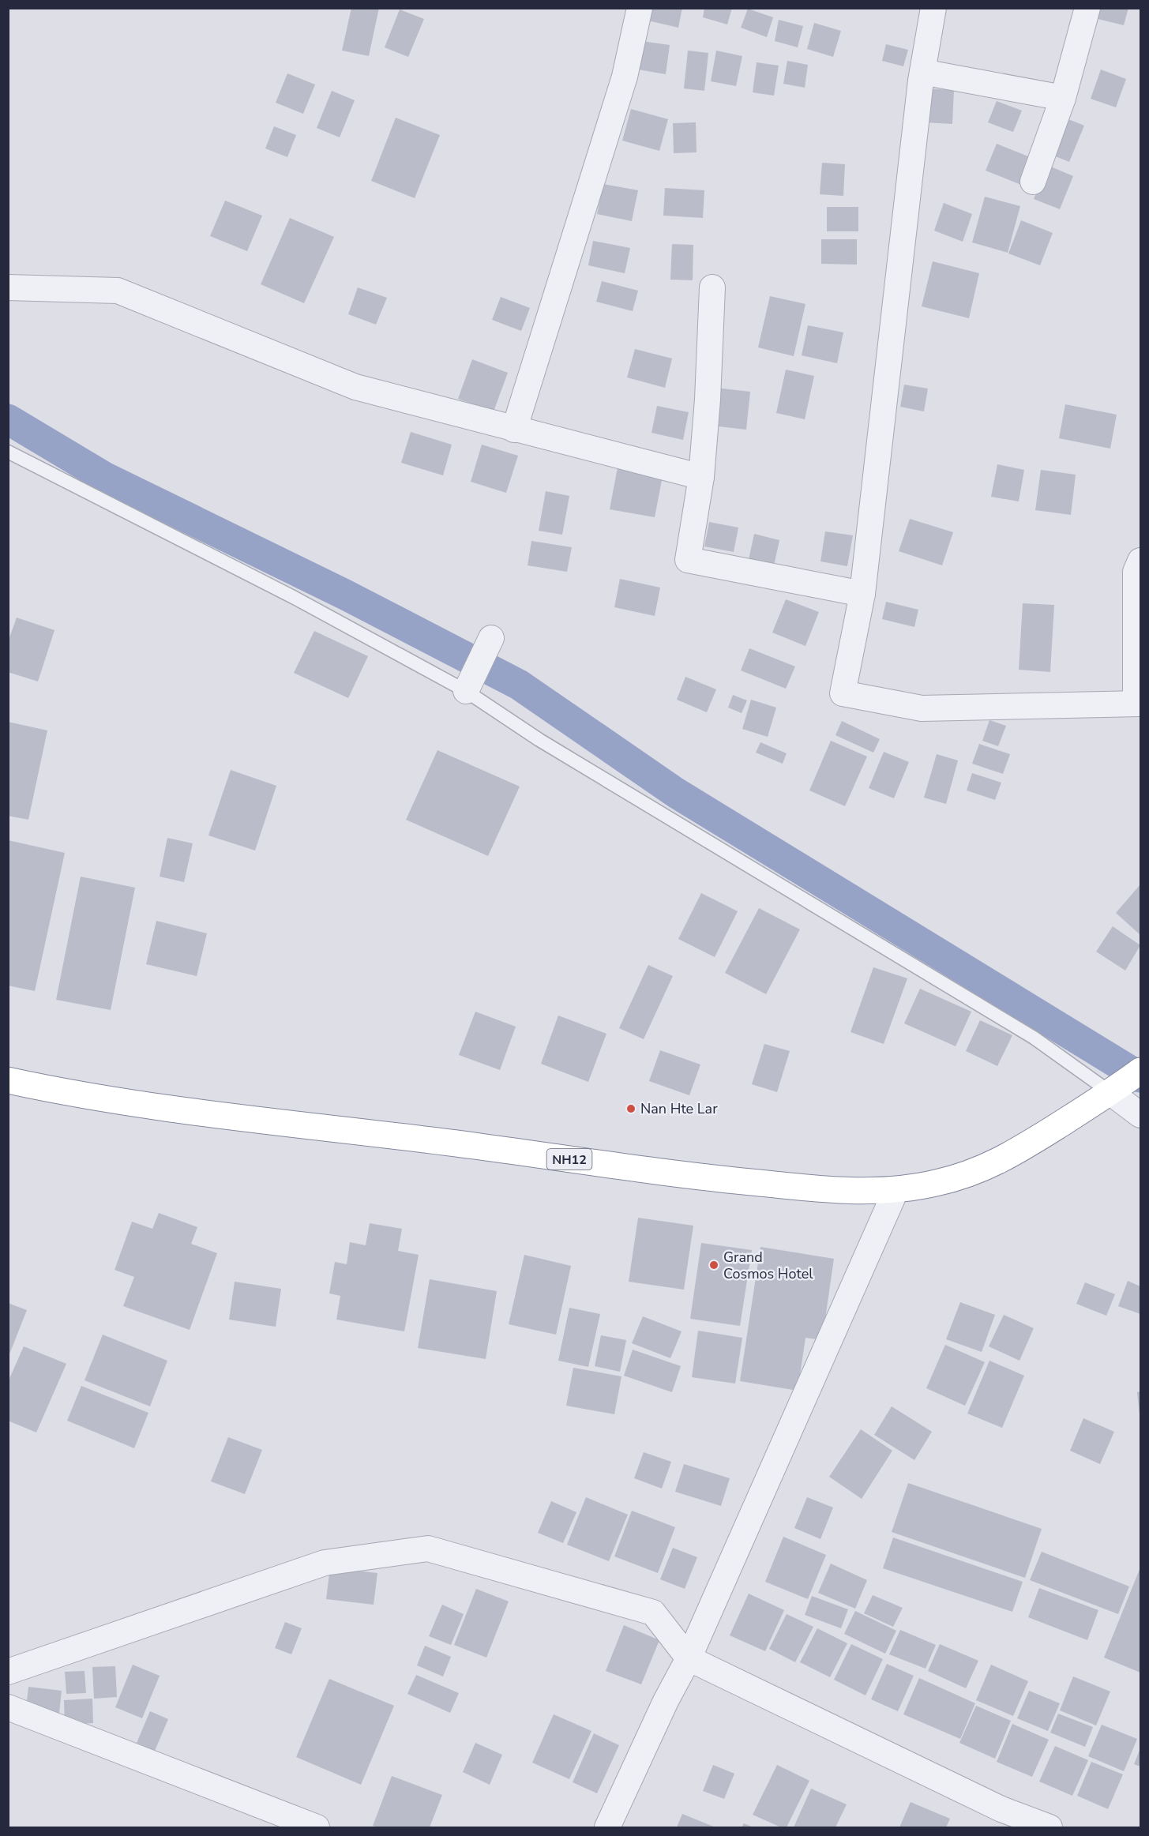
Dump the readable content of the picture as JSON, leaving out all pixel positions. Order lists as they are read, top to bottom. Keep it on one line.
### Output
{"streets":{"highway":["NH12"]},"places":["Nan Hte Lar","Grand Cosmos Hotel"]}
